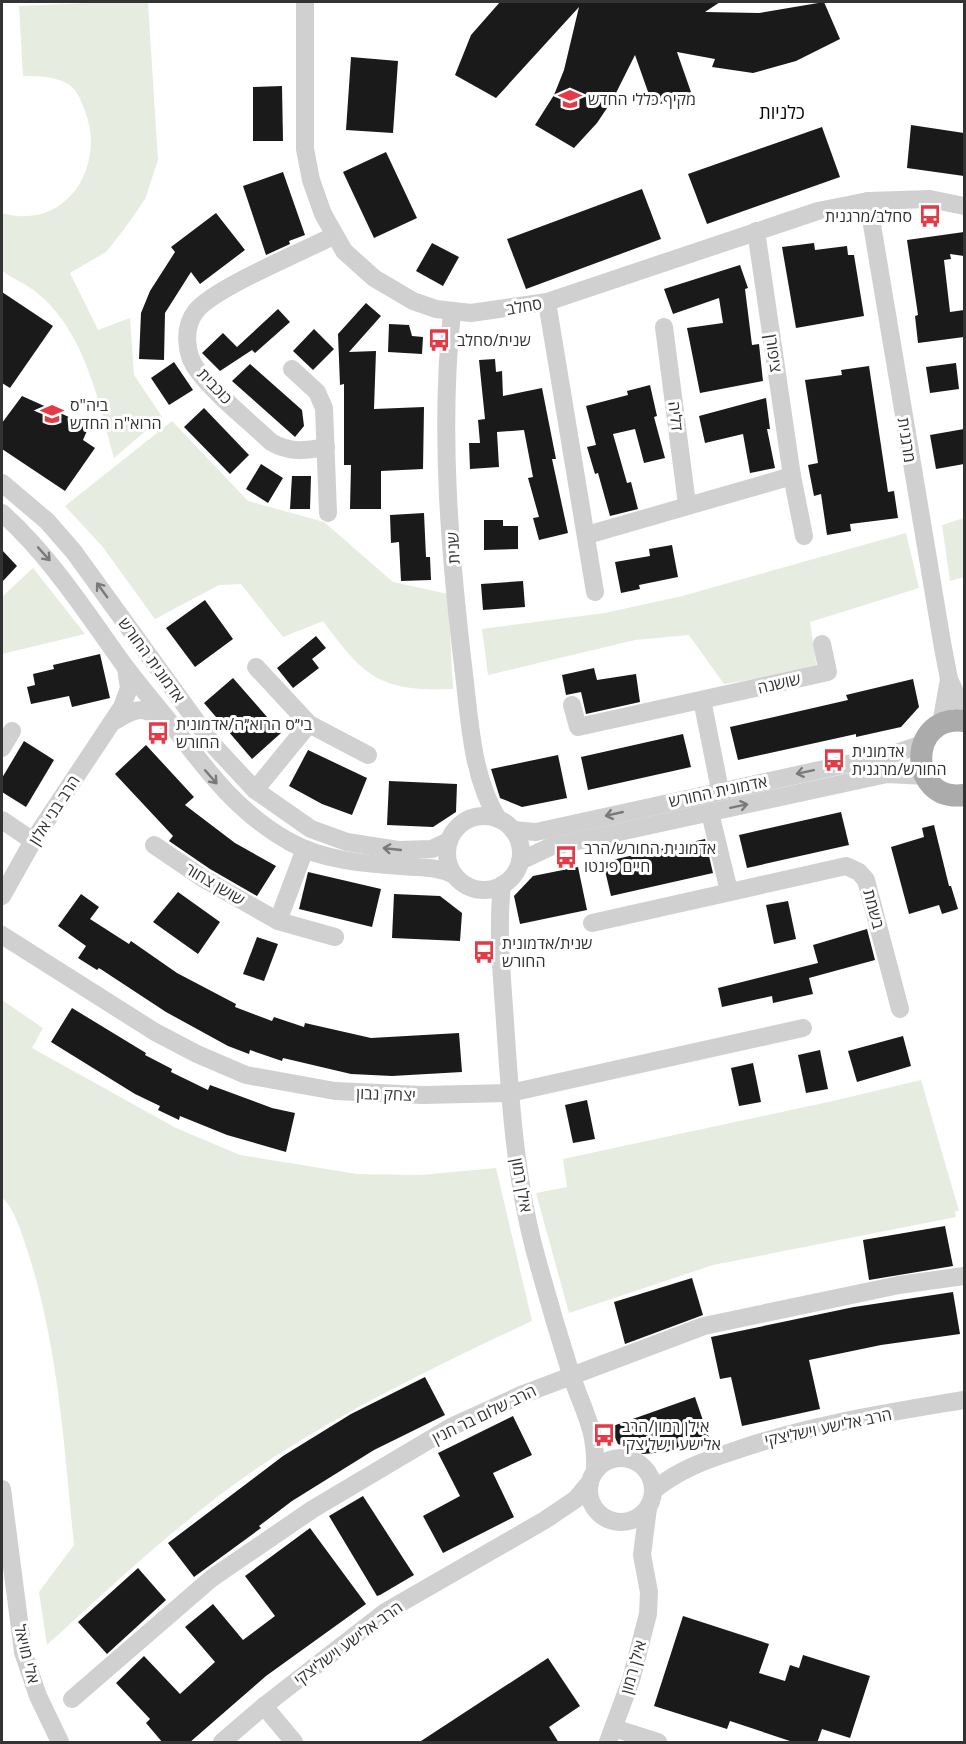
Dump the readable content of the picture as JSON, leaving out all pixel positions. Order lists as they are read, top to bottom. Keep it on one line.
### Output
{"streets":{"street":["סחלב","ציפורן","כוכבית","דליה","מרגנית","שנית","אדמונית החורש","שושנה","הרב בני אלון","שושן צחור","בשמת","יצחק נבון","אילן רמון","הרב שלום בר חנין","הרב אלישע וישליצקי","אלי מויאל"]},"crossings":[["סחלב","ציפורן"],["סחלב","כוכבית"],["סחלב","מרגנית"],["סחלב","שנית"],["שנית","אדמונית החורש"],["שנית","אילן רמון"],["אדמונית החורש","הרב בני אלון"],["אדמונית החורש","אילן רמון"],["יצחק נבון","אילן רמון"],["אילן רמון","הרב שלום בר חנין"],["אילן רמון","הרב אלישע וישליצקי"]],"districts":["כלניות"],"places":{"school or university":["מקיף כללי החדש","ביה\"ס הרוא\"ה החדש"],"bus stop":["סחלב/מרגנית","שנית/סחלב","בי״ס הרוא״ה/אדמונית החורש","אדמונית החורש/מרגנית","אדמונית החורש/הרב חיים פינטו","שנית/אדמונית החורש","אילן רמון/הרב אלישע וישליצקי"]}}
